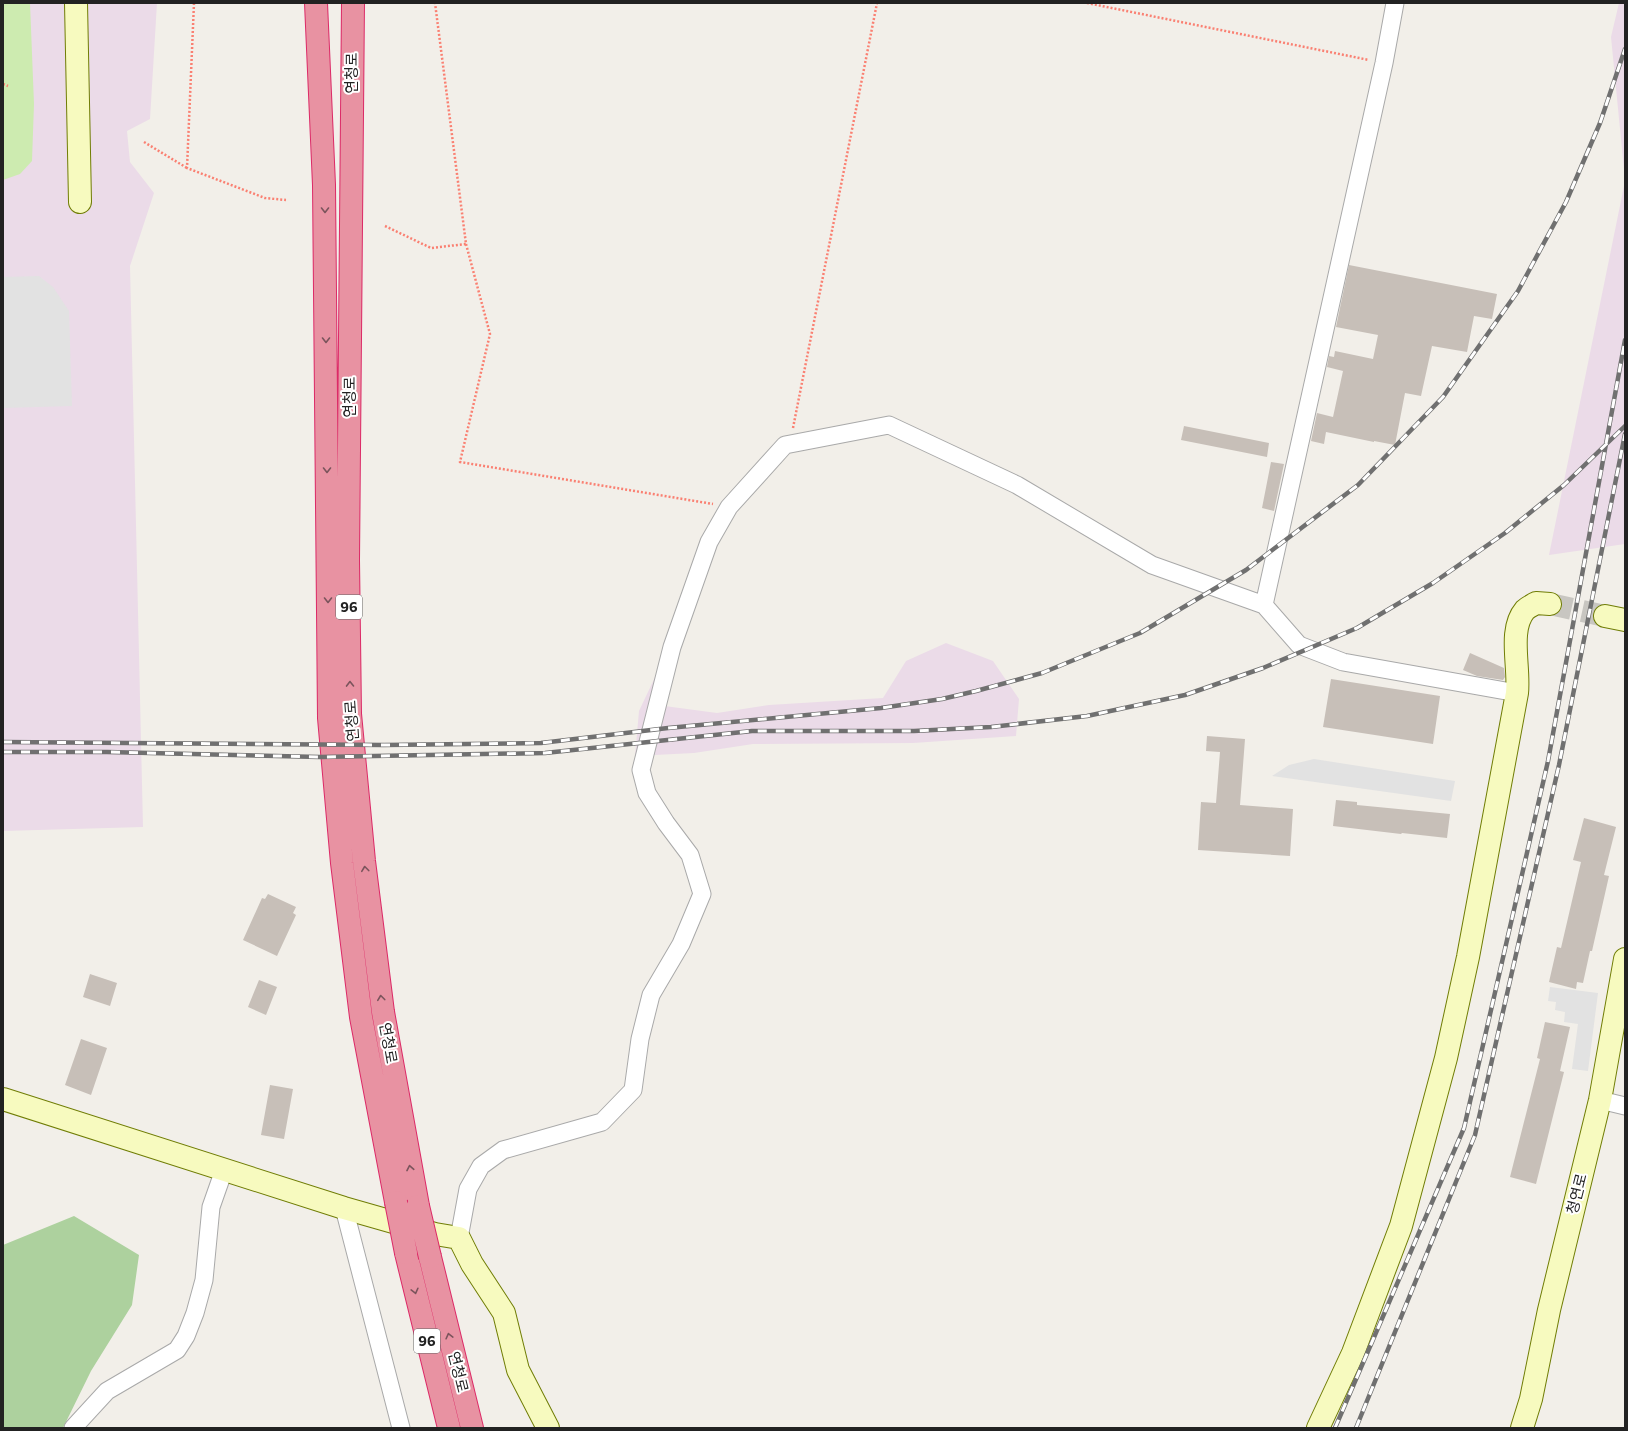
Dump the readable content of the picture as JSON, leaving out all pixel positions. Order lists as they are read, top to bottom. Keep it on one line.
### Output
{"streets":{"highway":["연청로","96"],"street":["청연로"]}}
